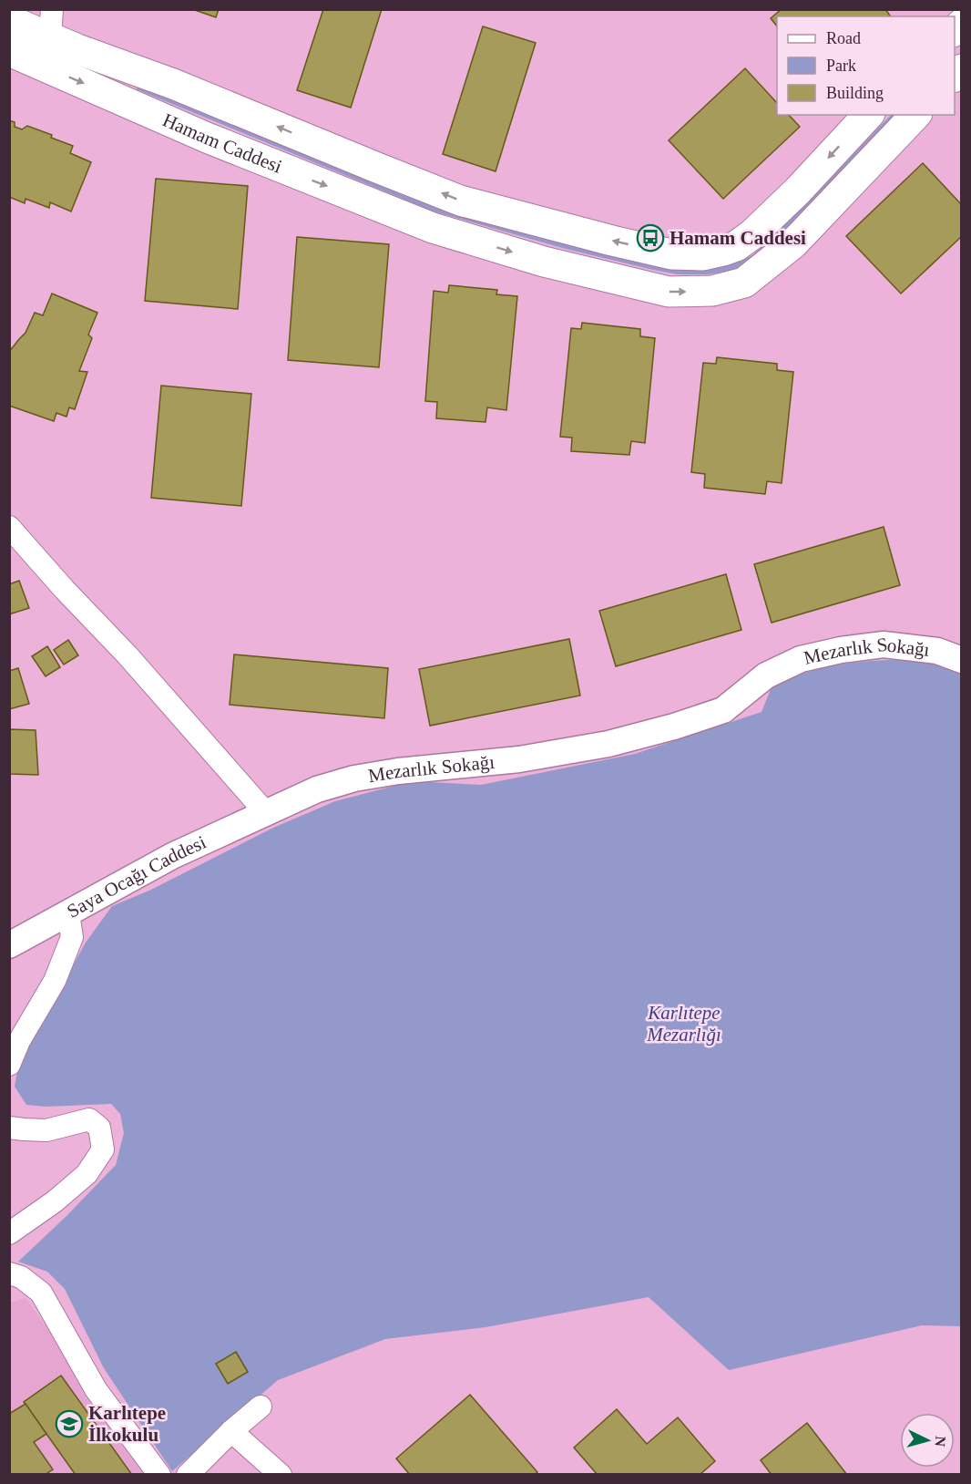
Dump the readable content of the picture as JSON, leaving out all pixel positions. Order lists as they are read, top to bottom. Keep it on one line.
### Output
{"streets":{"main road":["Hamam Caddesi"],"street":["Mezarlık Sokağı","Saya Ocağı Caddesi"]},"crossings":[["Mezarlık Sokağı","Saya Ocağı Caddesi"]],"parks":["Karlıtepe Mezarlığı"],"places":{"bus stop":["Hamam Caddesi"],"school or university":["Karlıtepe İlkokulu"]},"legend":["Road","Park","Building"],"north":"right"}
